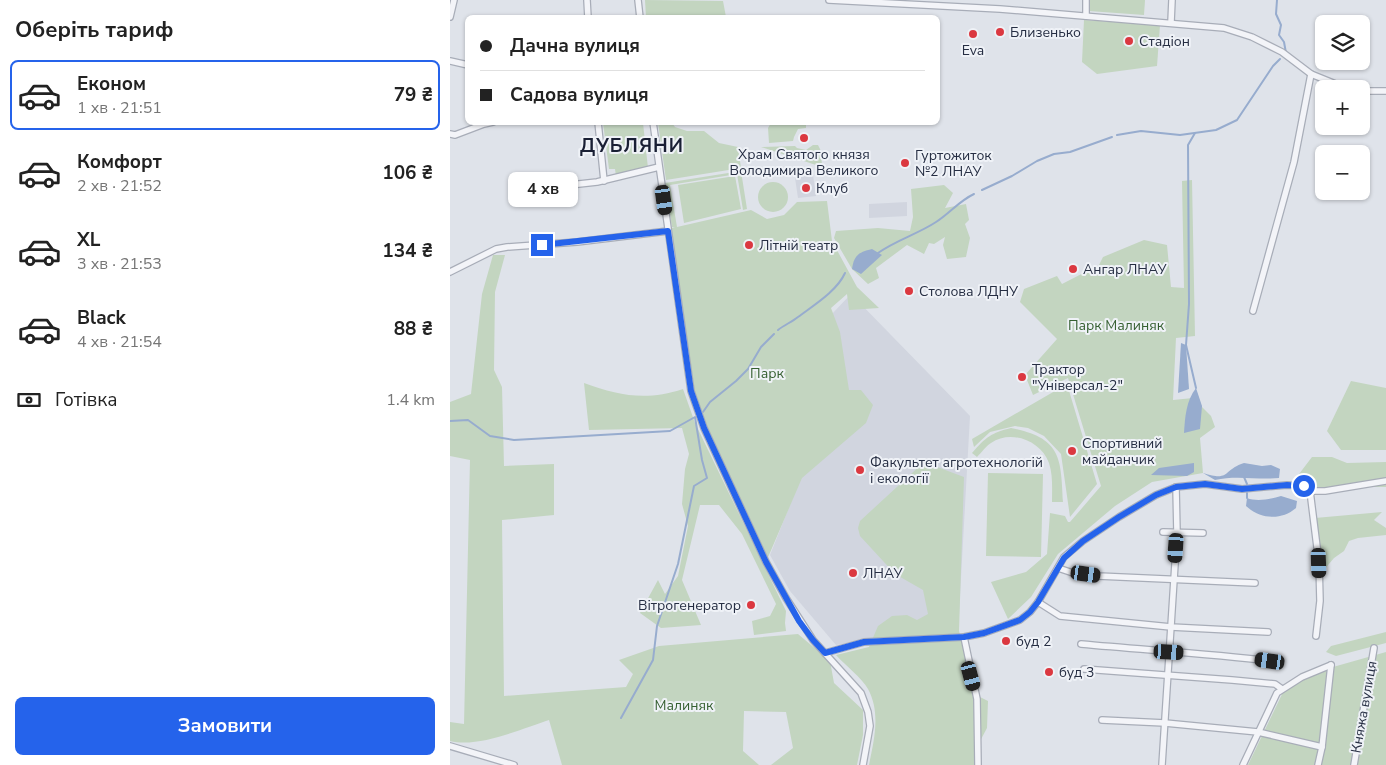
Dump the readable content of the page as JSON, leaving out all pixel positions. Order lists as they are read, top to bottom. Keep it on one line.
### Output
{"streets":{"street":["Княжа вулиця"]},"districts":["ДУБЛЯНИ"],"parks":["Парк Малиняк","Парк","Малиняк"],"places":["Близенько","Eva","Стадіон","Храм Святого князя Володимира Великого","Гуртожиток №2 ЛНАУ","Клуб","Літній театр","Ангар ЛНАУ","Столова ЛДНУ","Трактор \"Універсал-2\"","Спортивний майданчик","Факультет агротехнологій і екології","ЛНАУ","Вітрогенератор","буд 2","буд 3"],"page":{"heading":"Оберіть тариф","map_buttons":["+","−"],"banner":["Дачна вулиця","Садова вулиця"],"list":[{"name":"Економ","note":"1 хв · 21:51","value":"79 ₴"},{"name":"Комфорт","note":"2 хв · 21:52","value":"106 ₴"},{"name":"XL","note":"3 хв · 21:53","value":"134 ₴"},{"name":"Black","note":"4 хв · 21:54","value":"88 ₴"}],"bubble":"4 хв","pay":["Готівка","1.4 km"],"buttons":"Замовити"}}
